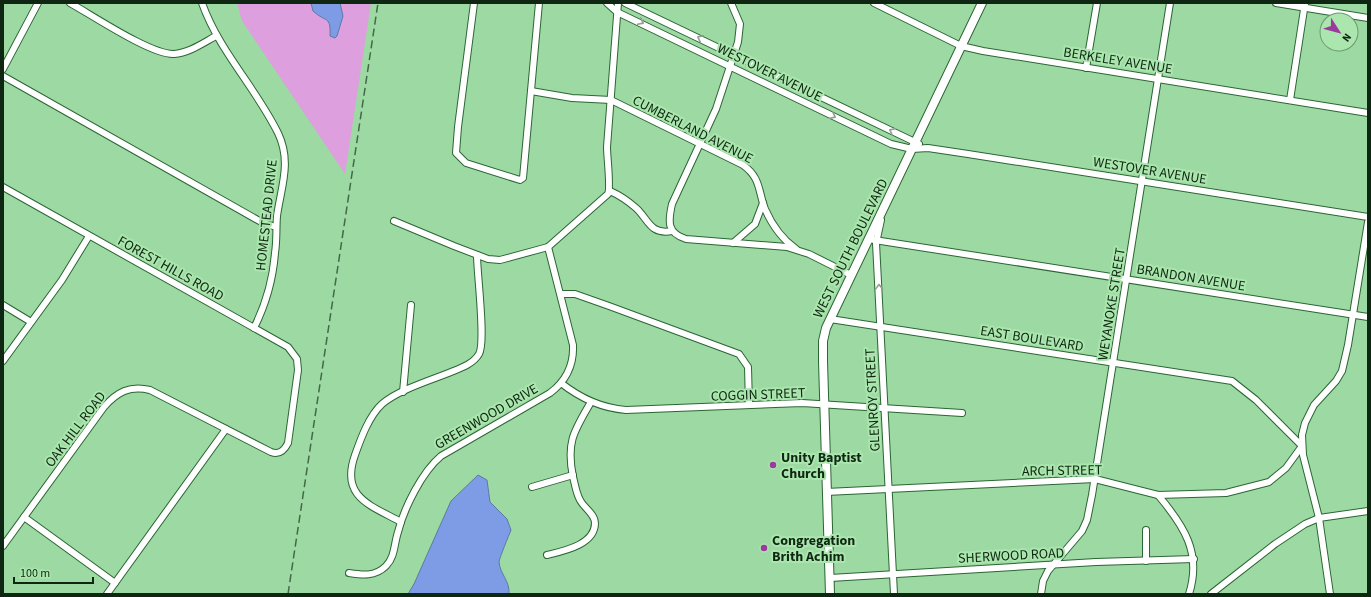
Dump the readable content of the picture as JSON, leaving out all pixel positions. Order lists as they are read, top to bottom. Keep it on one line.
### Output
{"streets":{"street":["BERKELEY AVENUE","WESTOVER AVENUE","CUMBERLAND AVENUE","HOMESTEAD DRIVE","WEST SOUTH BOULEVARD","FOREST HILLS ROAD","BRANDON AVENUE","WEYANOKE STREET","EAST BOULEVARD","COGGIN STREET","GLENROY STREET","GREENWOOD DRIVE","OAK HILL ROAD","ARCH STREET","SHERWOOD ROAD"]},"crossings":[["BERKELEY AVENUE","WEST SOUTH BOULEVARD"],["BERKELEY AVENUE","WEYANOKE STREET"],["WESTOVER AVENUE","WEST SOUTH BOULEVARD"],["WESTOVER AVENUE","WEYANOKE STREET"],["HOMESTEAD DRIVE","FOREST HILLS ROAD"],["WEST SOUTH BOULEVARD","BRANDON AVENUE"],["WEST SOUTH BOULEVARD","EAST BOULEVARD"],["WEST SOUTH BOULEVARD","COGGIN STREET"],["WEST SOUTH BOULEVARD","GLENROY STREET"],["WEST SOUTH BOULEVARD","ARCH STREET"],["WEST SOUTH BOULEVARD","SHERWOOD ROAD"],["FOREST HILLS ROAD","OAK HILL ROAD"],["BRANDON AVENUE","WEYANOKE STREET"],["BRANDON AVENUE","GLENROY STREET"],["WEYANOKE STREET","EAST BOULEVARD"],["WEYANOKE STREET","ARCH STREET"],["WEYANOKE STREET","SHERWOOD ROAD"],["EAST BOULEVARD","GLENROY STREET"],["EAST BOULEVARD","ARCH STREET"],["COGGIN STREET","GLENROY STREET"],["COGGIN STREET","GREENWOOD DRIVE"],["GLENROY STREET","ARCH STREET"],["GLENROY STREET","SHERWOOD ROAD"]],"places":["Unity Baptist Church","Congregation Brith Achim"],"scale_bar":"100 m","north":"bottom right"}
